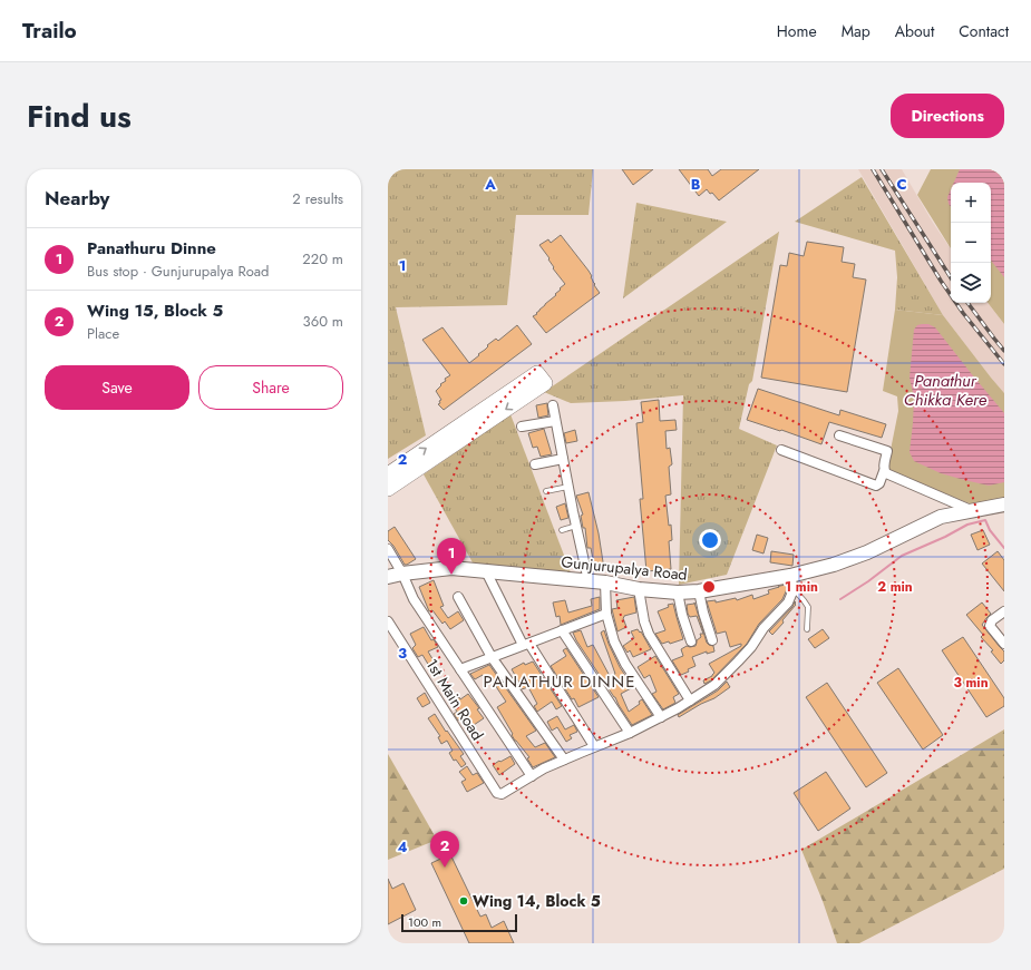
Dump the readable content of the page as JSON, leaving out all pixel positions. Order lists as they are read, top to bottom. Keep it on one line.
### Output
{"streets":{"street":["Gunjurupalya Road","1st Main Road"]},"districts":["PANATHUR DINNE"],"water":["Panathur Chikka Kere"],"places":["Wing 14, Block 5"],"scale_bar":"100 m","page":{"header":"Trailo","nav":["Home","Map","About","Contact"],"title":"Find us","buttons":["Directions",["Save","Share"]],"heading":["Nearby","2 results"],"map_buttons":["+","−"],"list":[{"mark":"1","name":"Panathuru Dinne","note":"Bus stop · Gunjurupalya Road","value":"220 m"},{"mark":"2","name":"Wing 15, Block 5","note":"Place","value":"360 m"}],"pins":["1","2"],"scale":"100 m"},"grid":{"columns":["A","B","C"],"rows":["1","2","3","4"]},"rings":["1 min","2 min","3 min"]}
